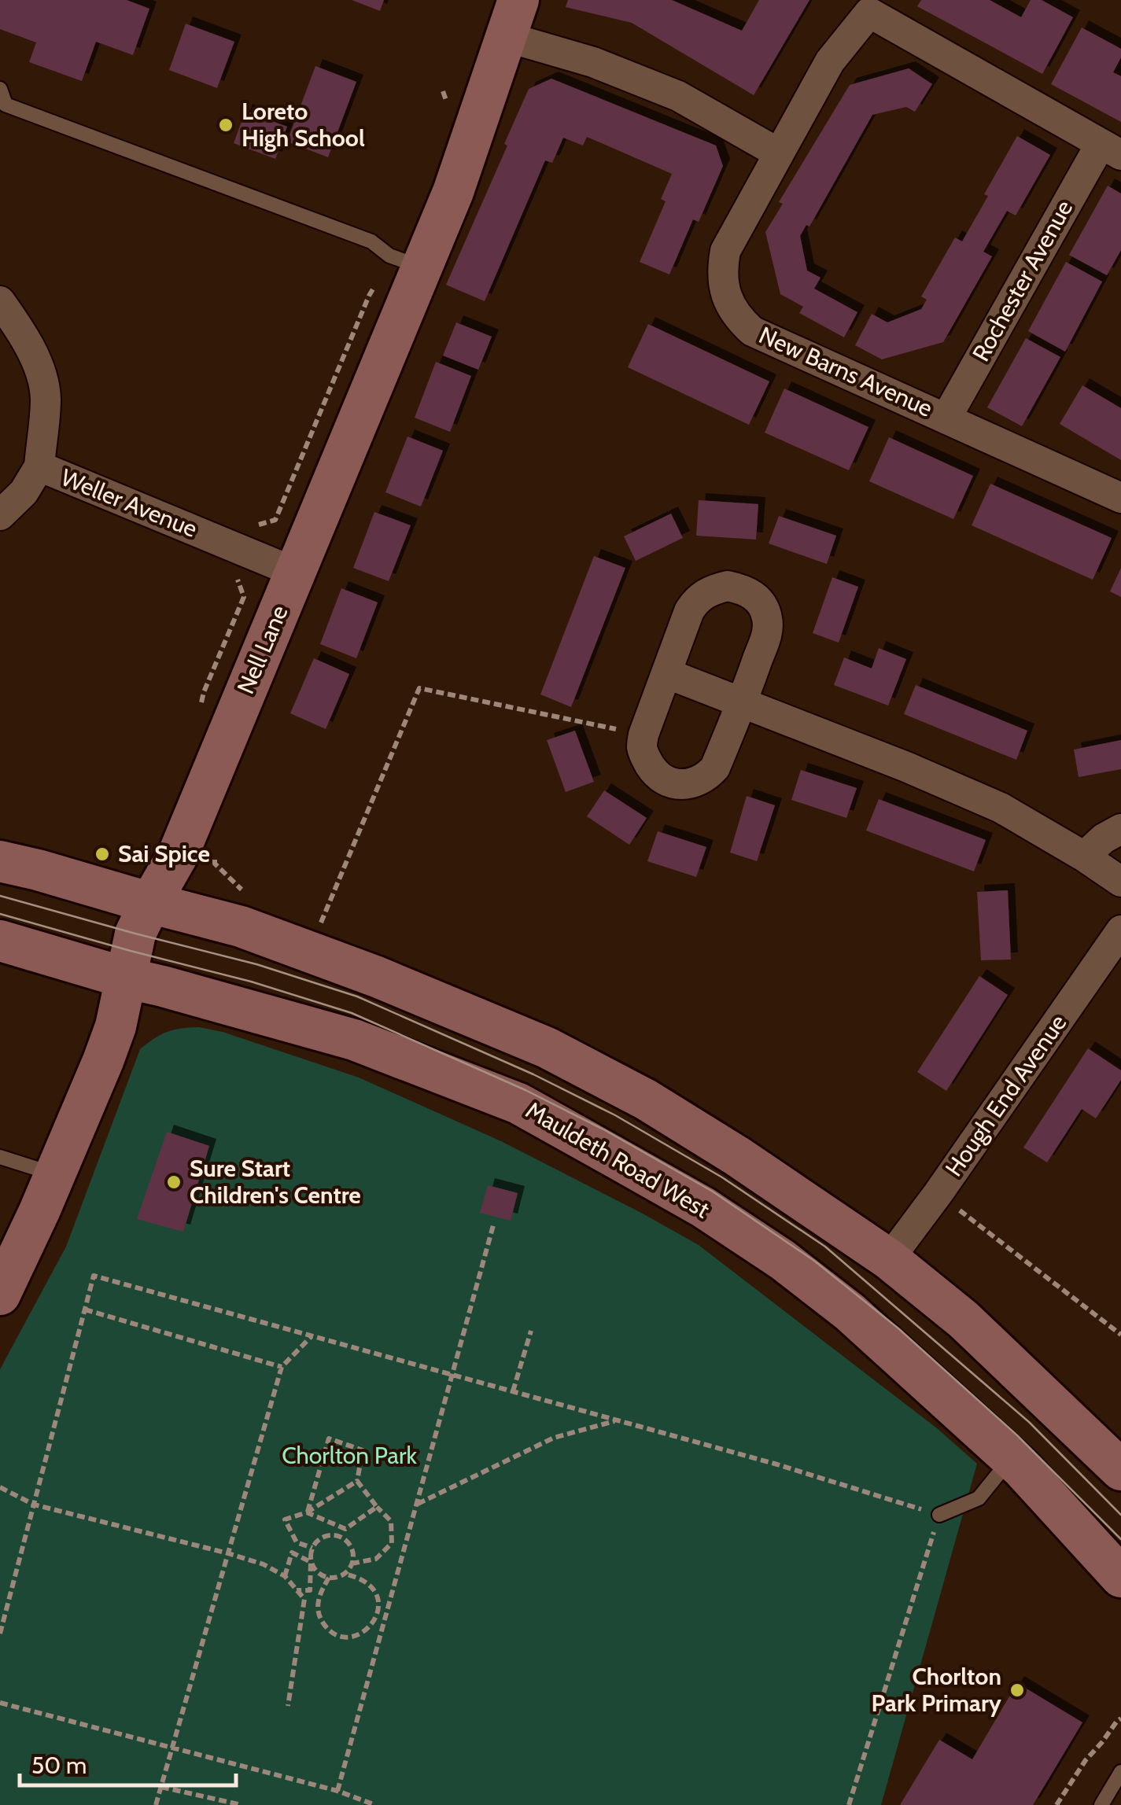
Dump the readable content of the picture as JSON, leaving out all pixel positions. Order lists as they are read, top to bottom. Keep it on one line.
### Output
{"streets":{"street":["Rochester Avenue","New Barns Avenue","Weller Avenue","Nell Lane","Hough End Avenue","Mauldeth Road West"]},"crossings":[["Rochester Avenue","New Barns Avenue"],["Weller Avenue","Nell Lane"],["Nell Lane","Mauldeth Road West"]],"parks":["Chorlton Park"],"places":["Loreto High School","Sai Spice","Sure Start Children's Centre","Chorlton Park Primary"],"scale_bar":"50 m"}
